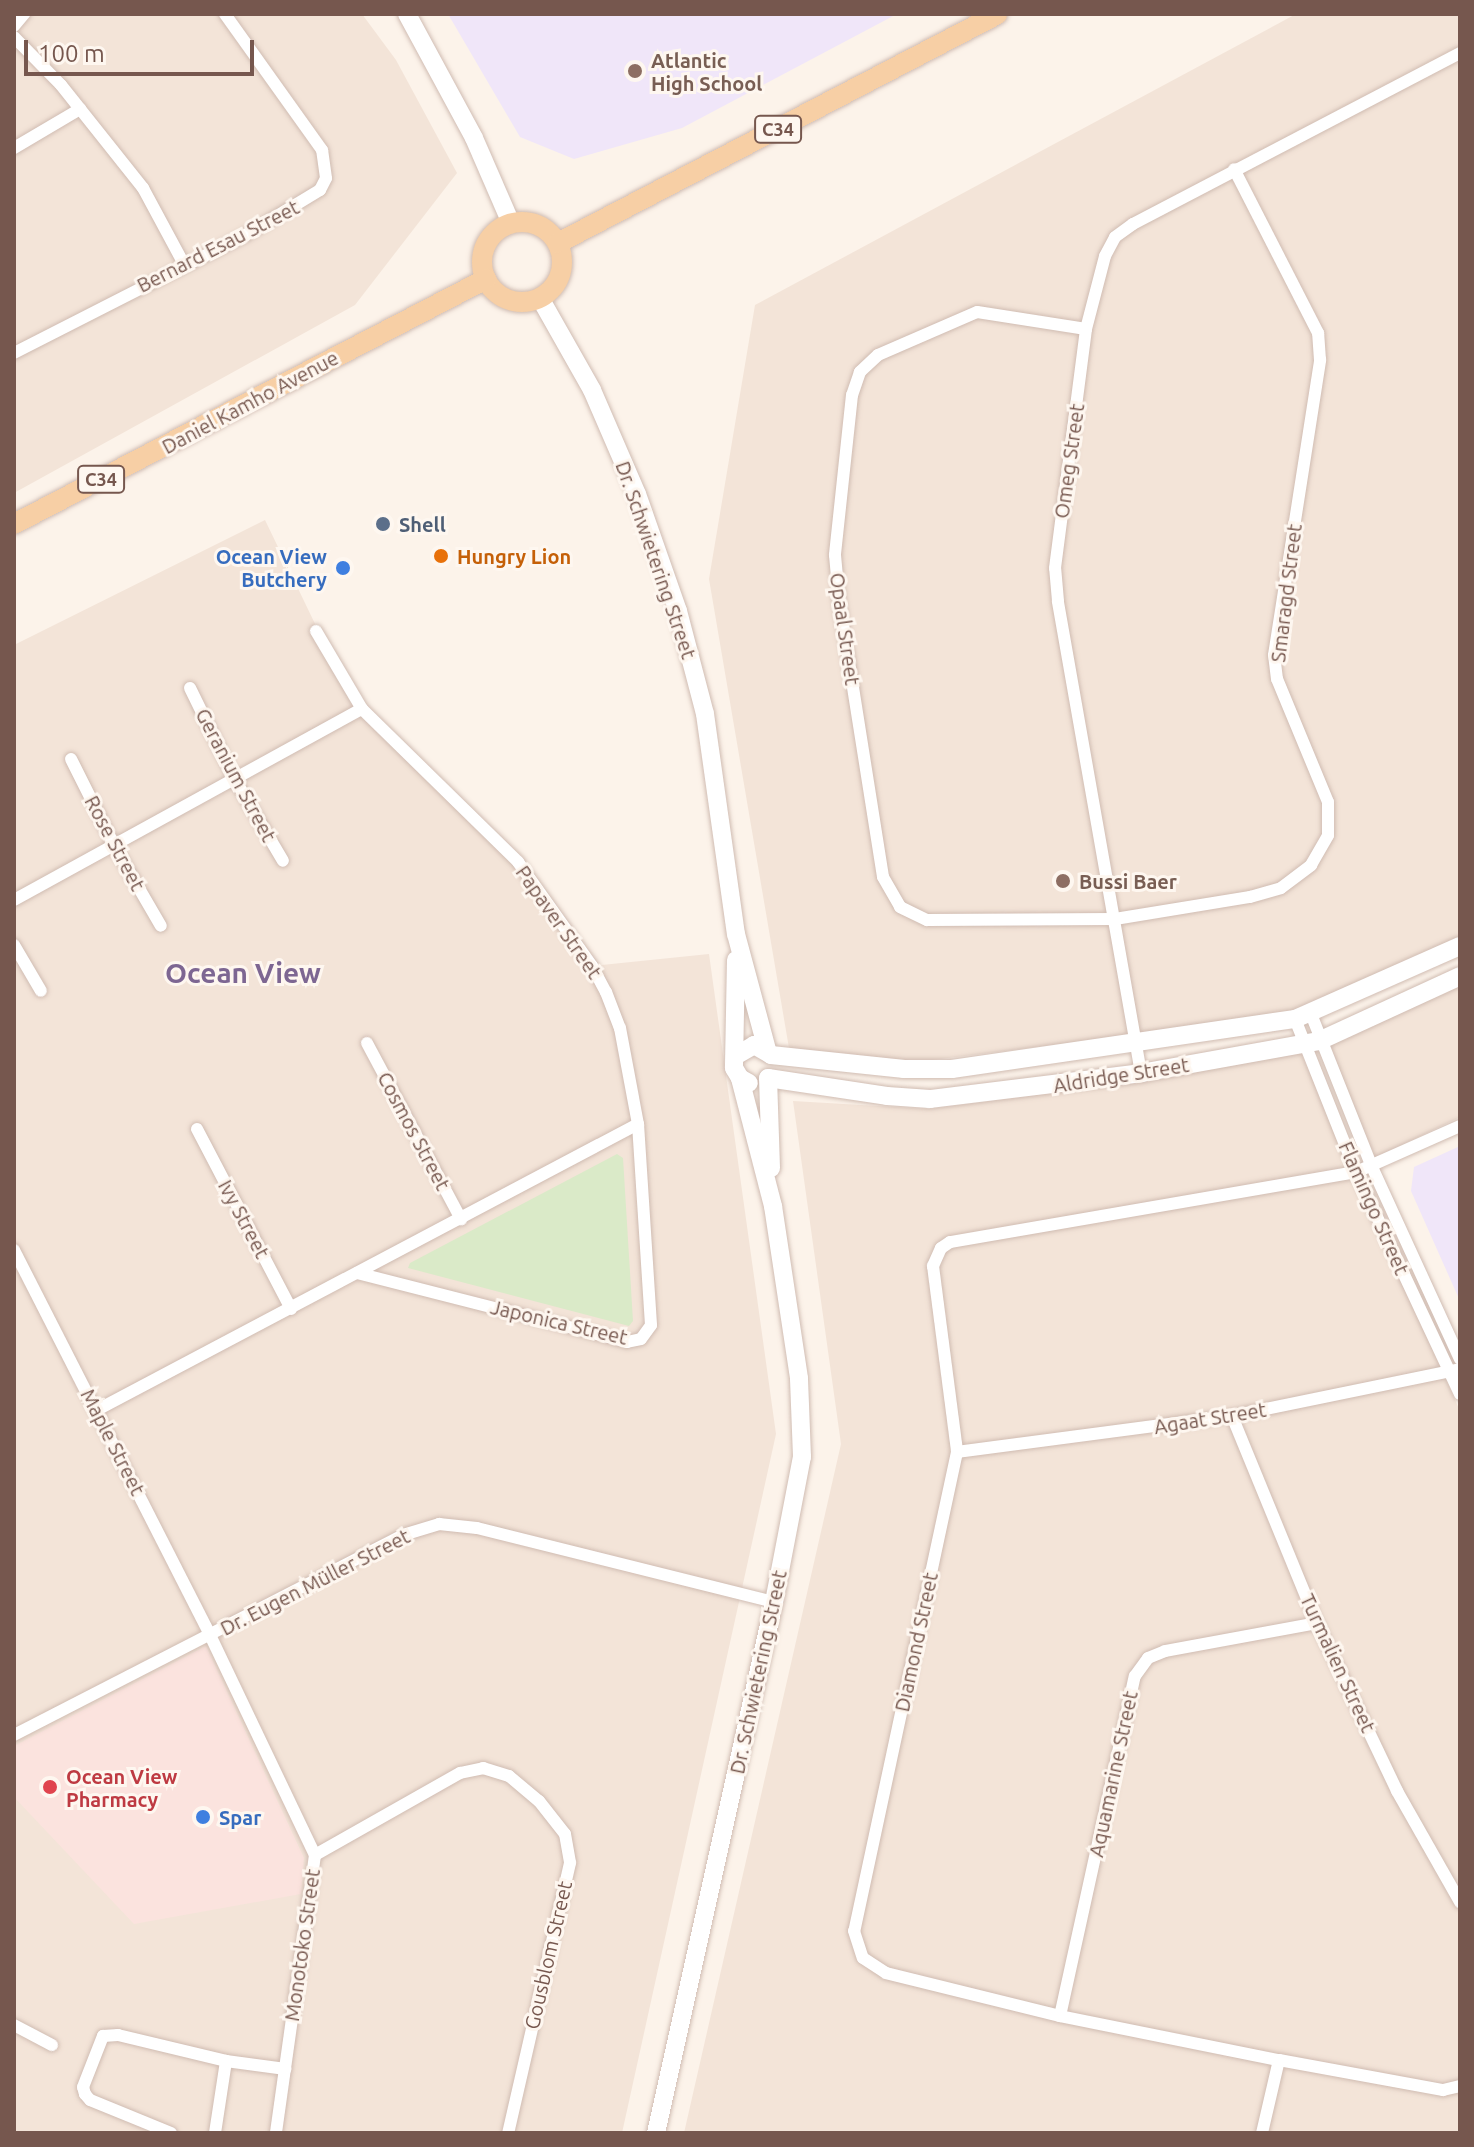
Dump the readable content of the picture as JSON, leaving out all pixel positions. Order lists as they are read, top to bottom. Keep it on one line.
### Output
{"streets":{"main road":["C34","Daniel Kamho Avenue"],"street":["Bernard Esau Street","Omeg Street","Dr. Schwietering Street","Smaragd Street","Opaal Street","Geranium Street","Rose Street","Papaver Street","Aldridge Street","Cosmos Street","Flamingo Street","Ivy Street","Japonica Street","Agaat Street","Maple Street","Dr. Eugen Müller Street","Diamond Street","Turmalien Street","Aquamarine Street","Monotoko Street","Gousblom Street"]},"crossings":[["C34","Daniel Kamho Avenue"],["C34","Dr. Schwietering Street"],["Daniel Kamho Avenue","Dr. Schwietering Street"],["Omeg Street","Smaragd Street"],["Omeg Street","Opaal Street"],["Omeg Street","Aldridge Street"],["Dr. Schwietering Street","Aldridge Street"],["Dr. Schwietering Street","Dr. Eugen Müller Street"],["Smaragd Street","Opaal Street"],["Papaver Street","Japonica Street"],["Aldridge Street","Flamingo Street"],["Flamingo Street","Agaat Street"],["Flamingo Street","Diamond Street"],["Agaat Street","Diamond Street"],["Agaat Street","Turmalien Street"],["Maple Street","Dr. Eugen Müller Street"],["Maple Street","Monotoko Street"],["Dr. Eugen Müller Street","Monotoko Street"],["Diamond Street","Aquamarine Street"],["Turmalien Street","Aquamarine Street"],["Monotoko Street","Gousblom Street"]],"districts":["Ocean View"],"places":["Atlantic High School","Shell","Hungry Lion","Ocean View Butchery","Bussi Baer","Ocean View Pharmacy","Spar"],"scale_bar":"100 m"}
